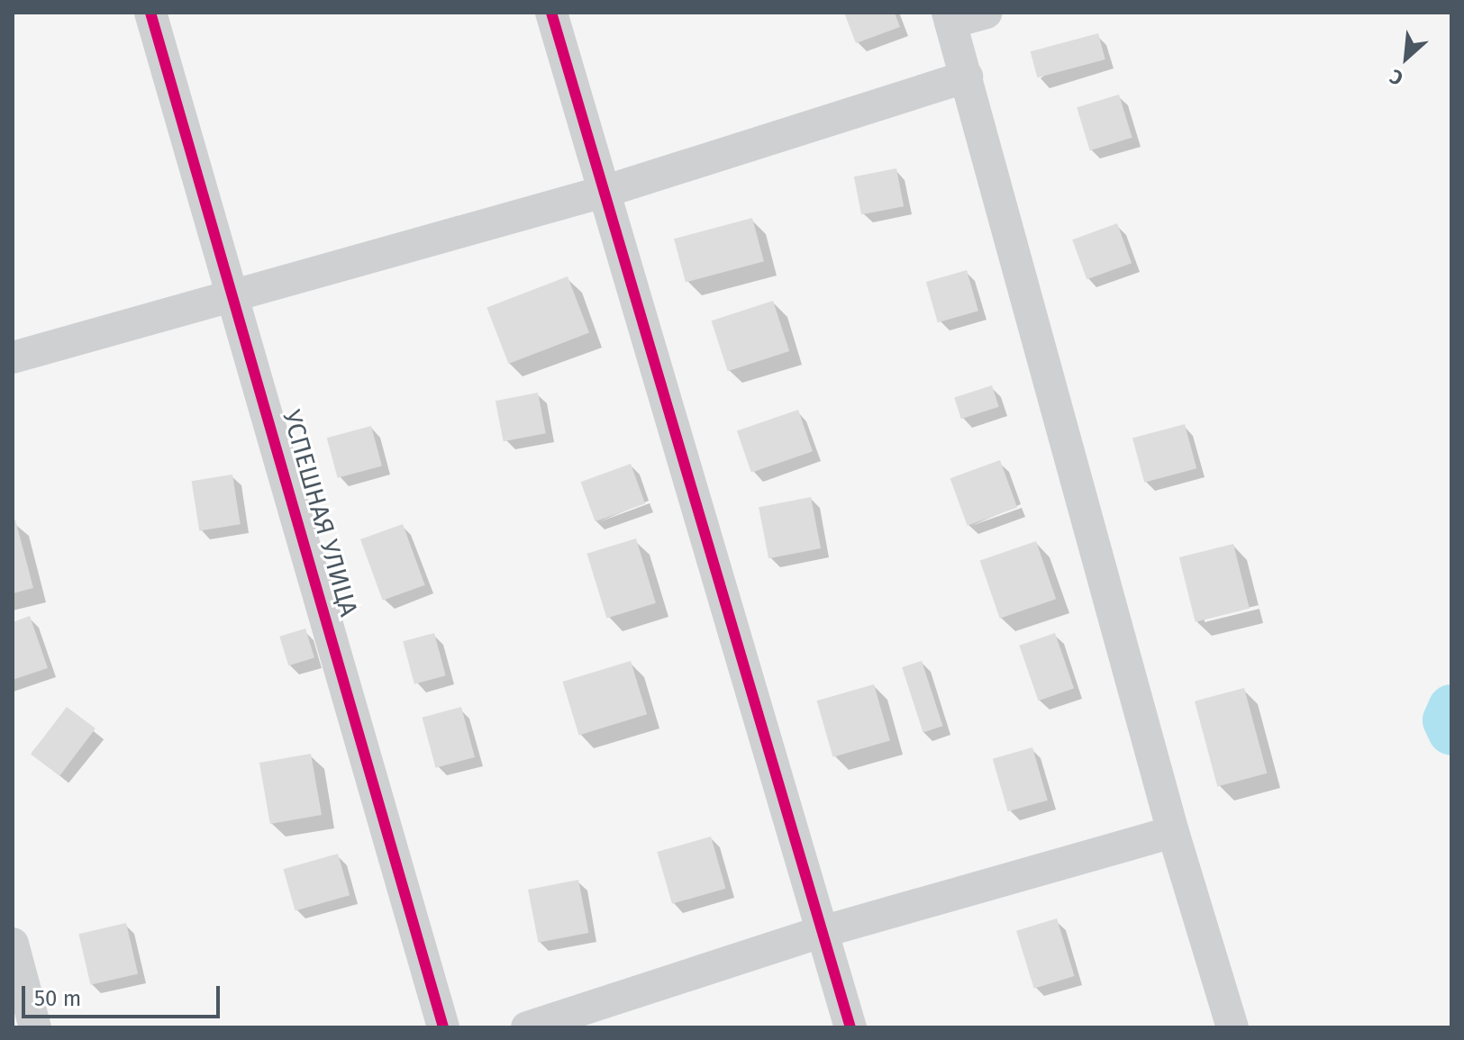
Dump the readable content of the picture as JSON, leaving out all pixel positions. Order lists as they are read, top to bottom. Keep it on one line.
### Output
{"streets":{"street":["УСПЕШНАЯ УЛИЦА"]},"scale_bar":"50 m","north":"bottom left"}
